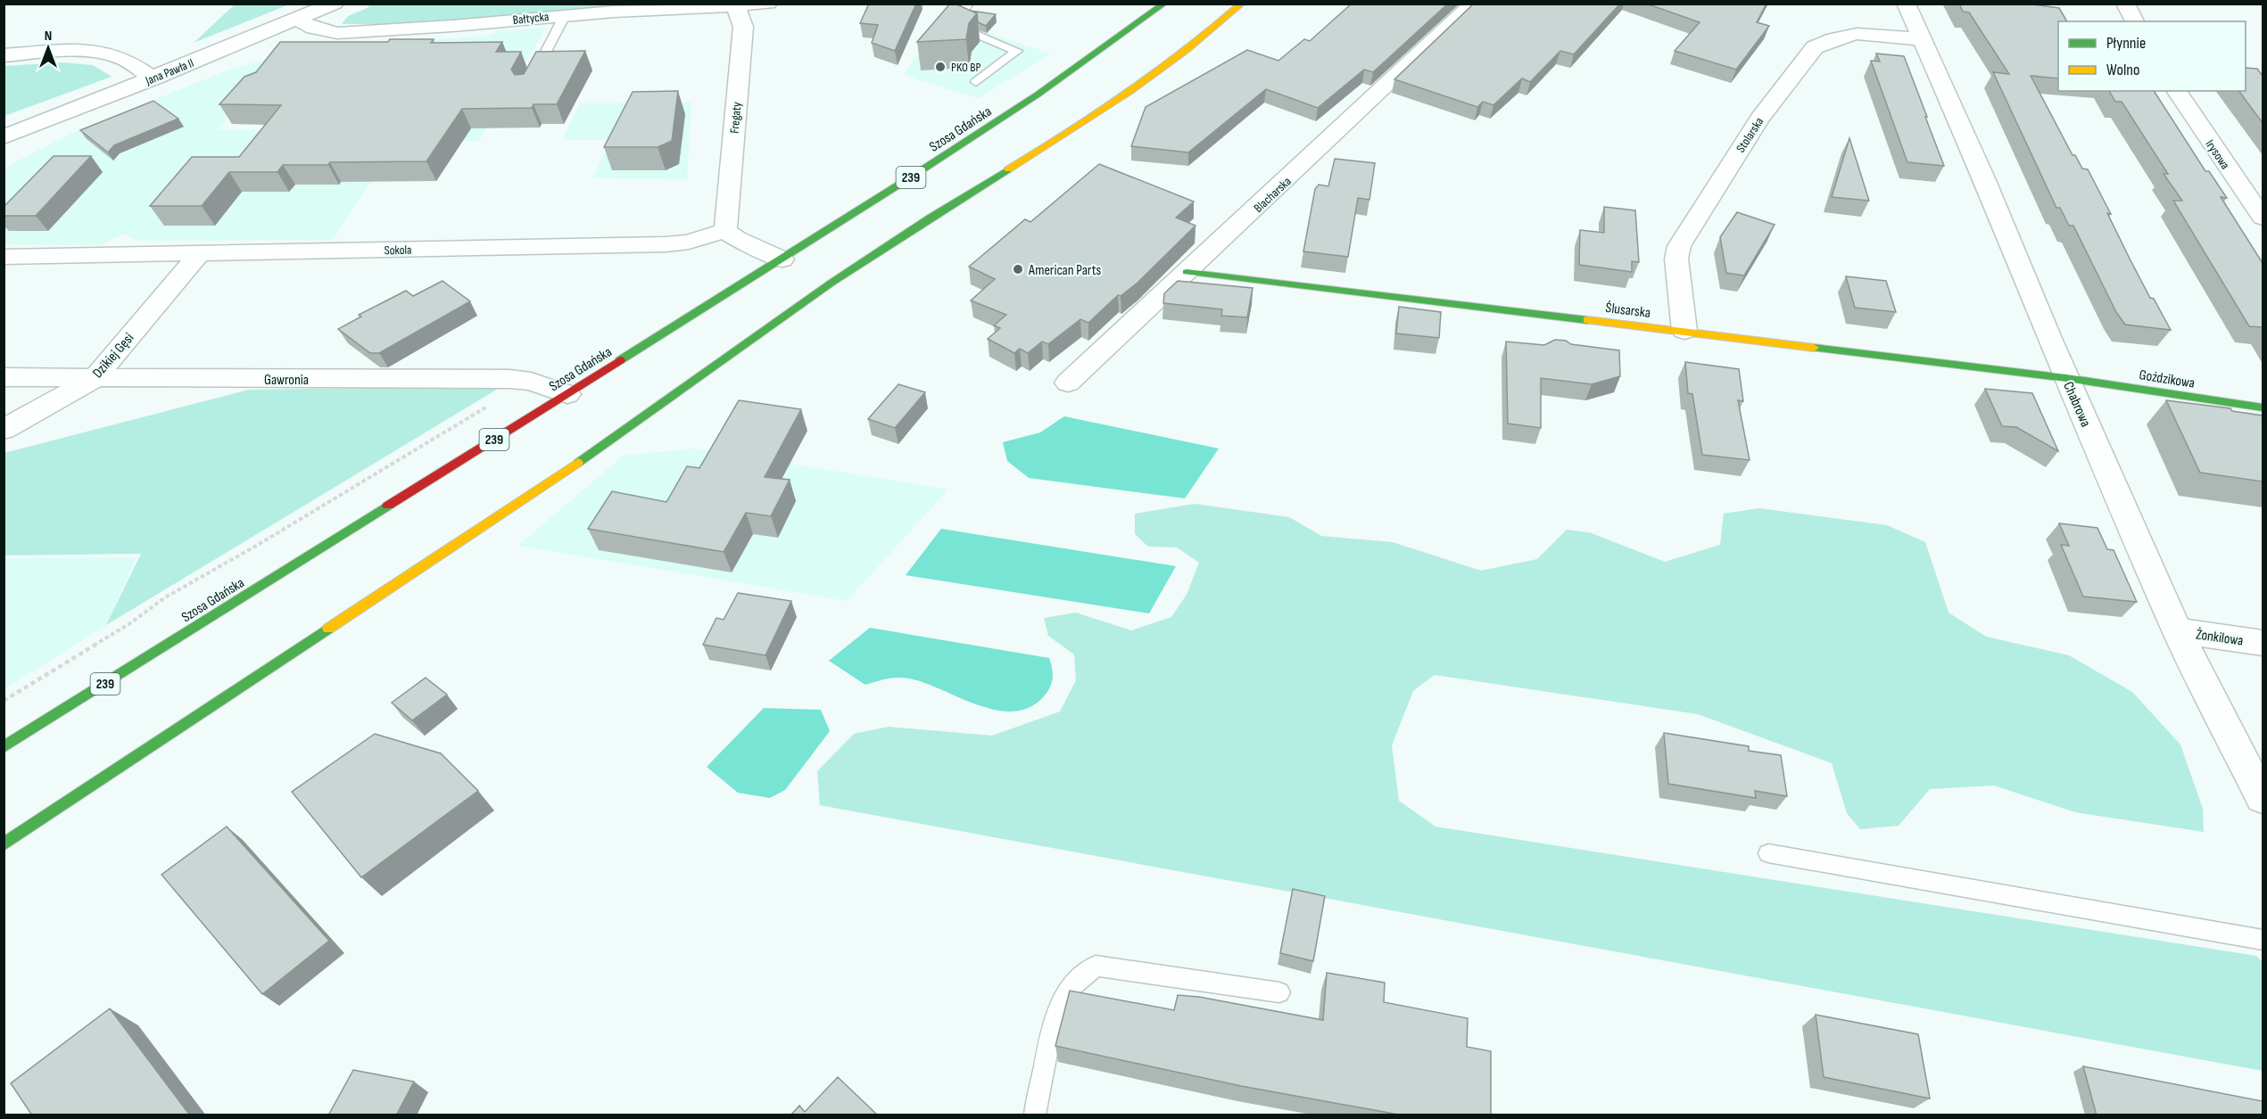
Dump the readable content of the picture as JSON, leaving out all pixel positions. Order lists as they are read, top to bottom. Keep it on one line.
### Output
{"streets":{"street":["Bałtycka","Jana Pawła II","Fregaty","Szosa Gdańska","Stolarska","Irysowa","239","Blacharska","Sokola","Ślusarska","Dzikiej Gęsi","Goździkowa","Gawronia","Chabrowa","Żonkilowa"]},"crossings":[["Bałtycka","Jana Pawła II"],["Bałtycka","Fregaty"],["Fregaty","Sokola"],["Szosa Gdańska","Gawronia"],["Stolarska","Ślusarska"],["Stolarska","Chabrowa"],["Blacharska","Ślusarska"],["Sokola","Dzikiej Gęsi"],["Ślusarska","Goździkowa"],["Ślusarska","Chabrowa"],["Dzikiej Gęsi","Gawronia"],["Goździkowa","Chabrowa"],["Chabrowa","Żonkilowa"]],"places":["PKO BP","American Parts"],"legend":["Płynnie","Wolno"],"north":"top"}
